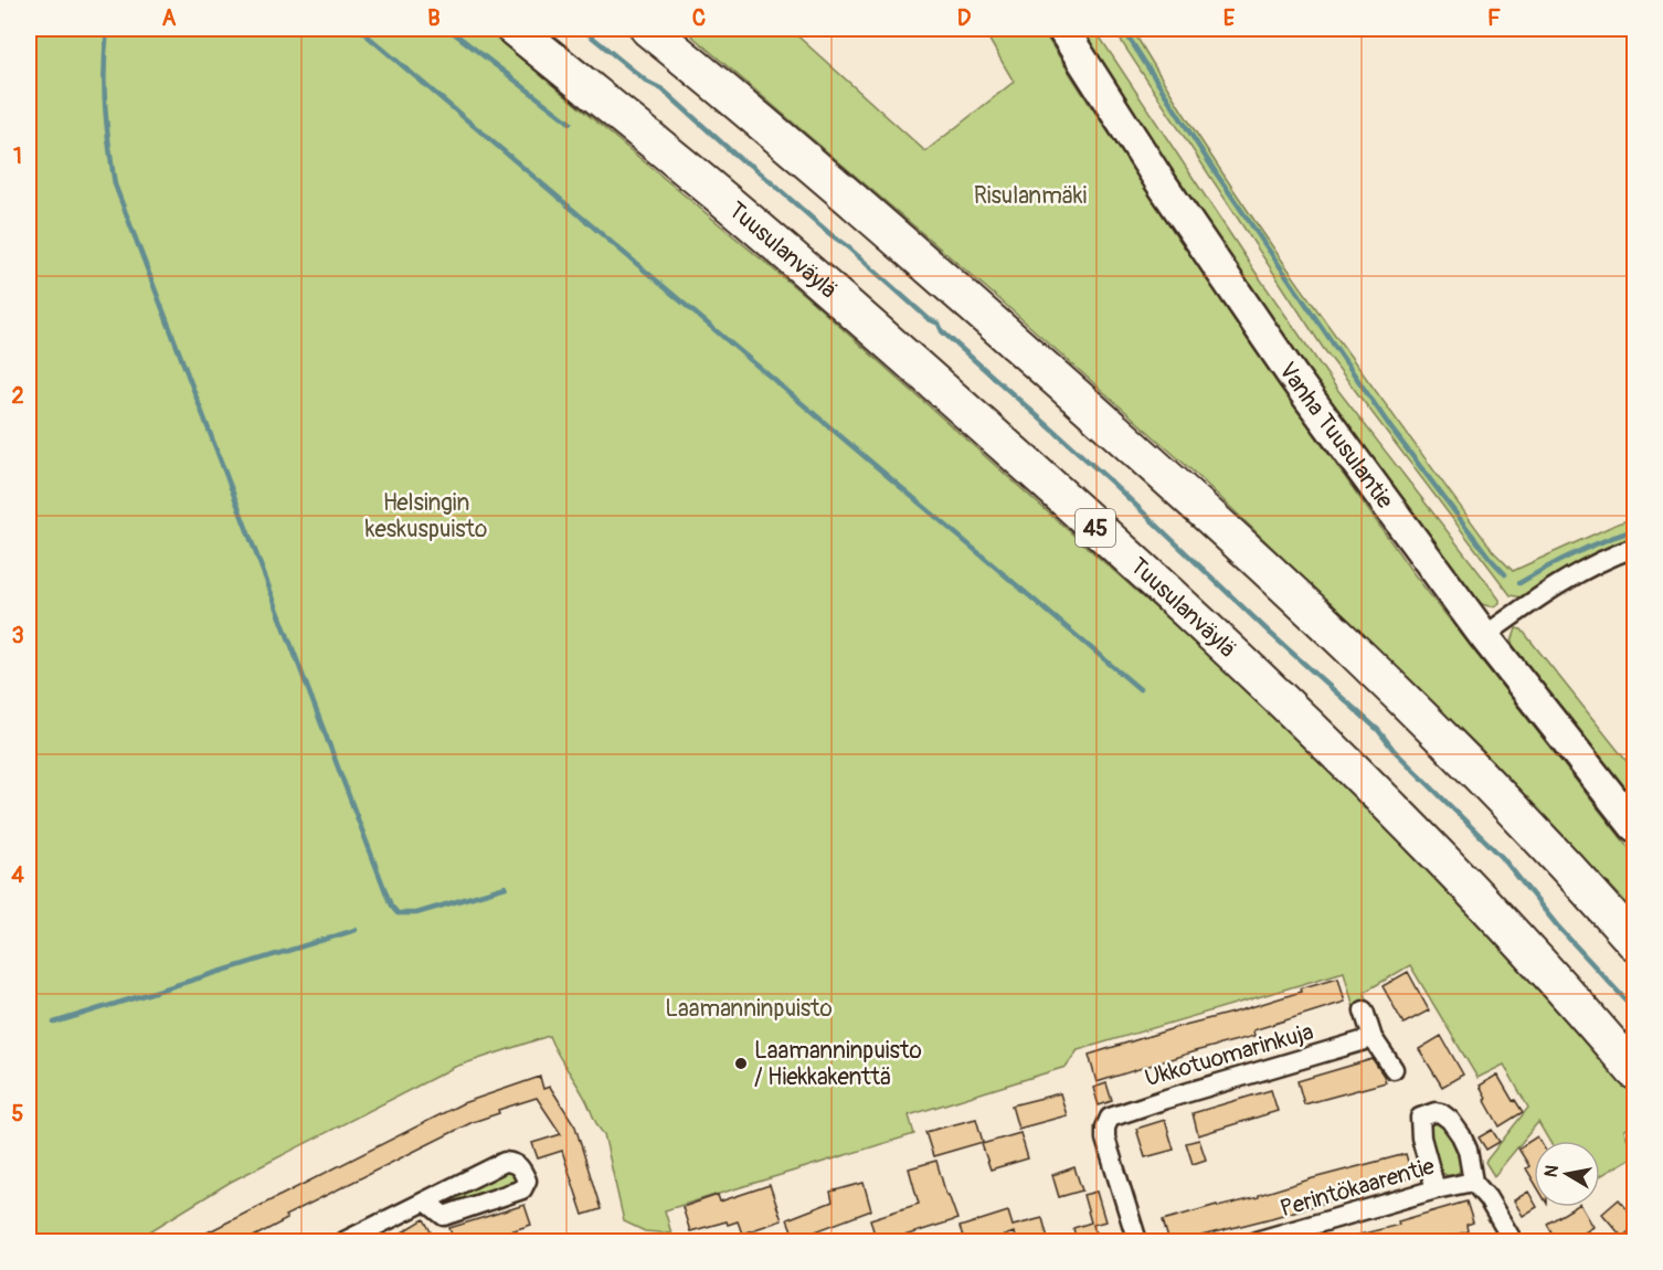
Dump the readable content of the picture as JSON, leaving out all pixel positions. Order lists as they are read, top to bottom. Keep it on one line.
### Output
{"streets":{"highway":["Tuusulanväylä","45"],"main road":["Vanha Tuusulantie"],"street":["Ukkotuomarinkuja","Perintökaarentie"]},"parks":["Risulanmäki","Helsingin keskuspuisto","Laamanninpuisto"],"places":["Laamanninpuisto / Hiekkakenttä"],"north":"left","grid":{"columns":["A","B","C","D","E","F"],"rows":["1","2","3","4","5"]}}
